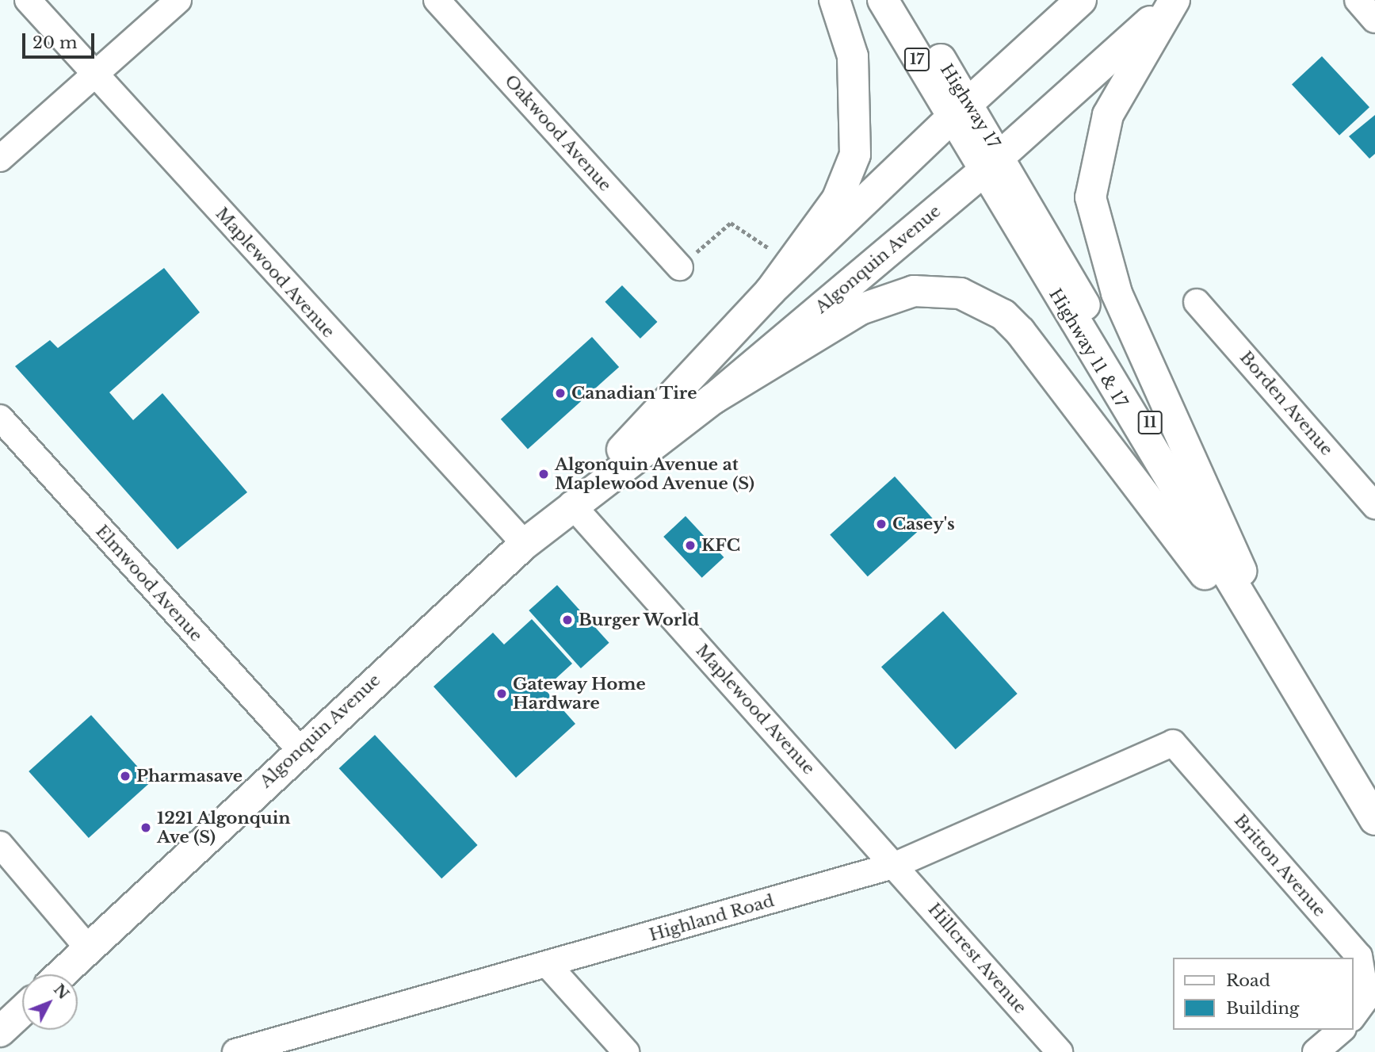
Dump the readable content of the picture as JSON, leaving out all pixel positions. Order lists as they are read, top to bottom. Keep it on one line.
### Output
{"streets":{"main road":["17","Highway 17","Algonquin Avenue","Highway 11 & 17","11"],"street":["Oakwood Avenue","Maplewood Avenue","Borden Avenue","Elmwood Avenue","Britton Avenue","Highland Road","Hillcrest Avenue"]},"crossings":[["Highway 17","Algonquin Avenue"],["Highway 17","Highway 11 & 17"],["Algonquin Avenue","Maplewood Avenue"],["Algonquin Avenue","Highway 11 & 17"],["Algonquin Avenue","Elmwood Avenue"],["Maplewood Avenue","Highland Road"],["Maplewood Avenue","Hillcrest Avenue"],["Britton Avenue","Highland Road"],["Highland Road","Hillcrest Avenue"]],"places":["Canadian Tire","Algonquin Avenue at Maplewood Avenue (S)","Casey's","KFC","Burger World","Gateway Home Hardware","Pharmasave","1221 Algonquin Ave (S)"],"legend":["Road","Building"],"scale_bar":"20 m","north":"top right"}
